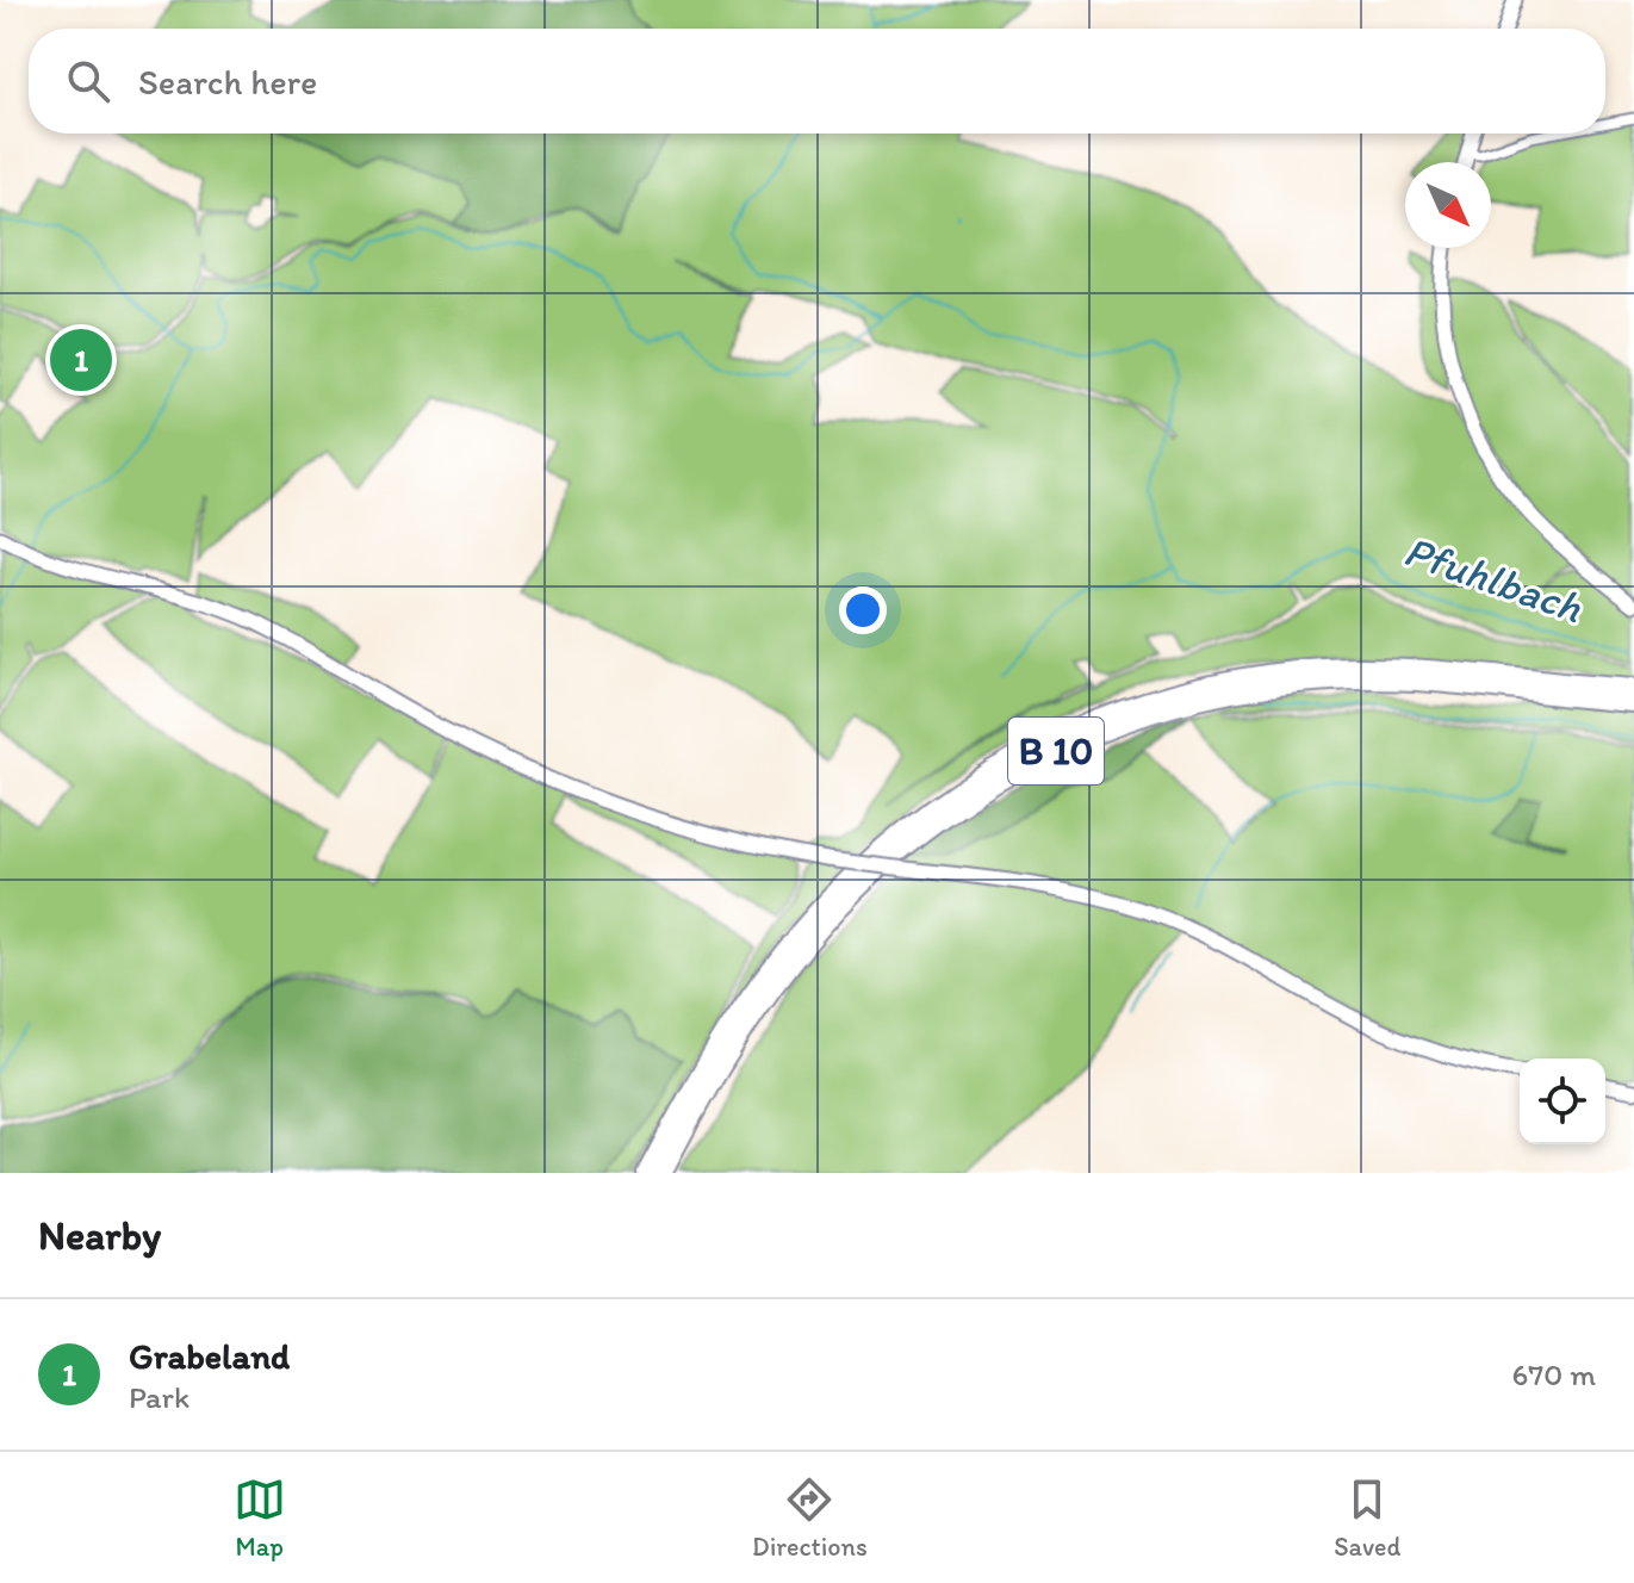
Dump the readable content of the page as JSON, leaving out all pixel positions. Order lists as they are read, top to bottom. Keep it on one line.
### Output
{"streets":{"highway":["B 10"]},"water":["Pfuhlbach"],"north":"bottom right","page":{"search":"Search here","pins":"1","heading":"Nearby","list":[{"mark":"1","name":"Grabeland","note":"Park","value":"670 m"}],"nav":["Map","Directions","Saved"]}}
